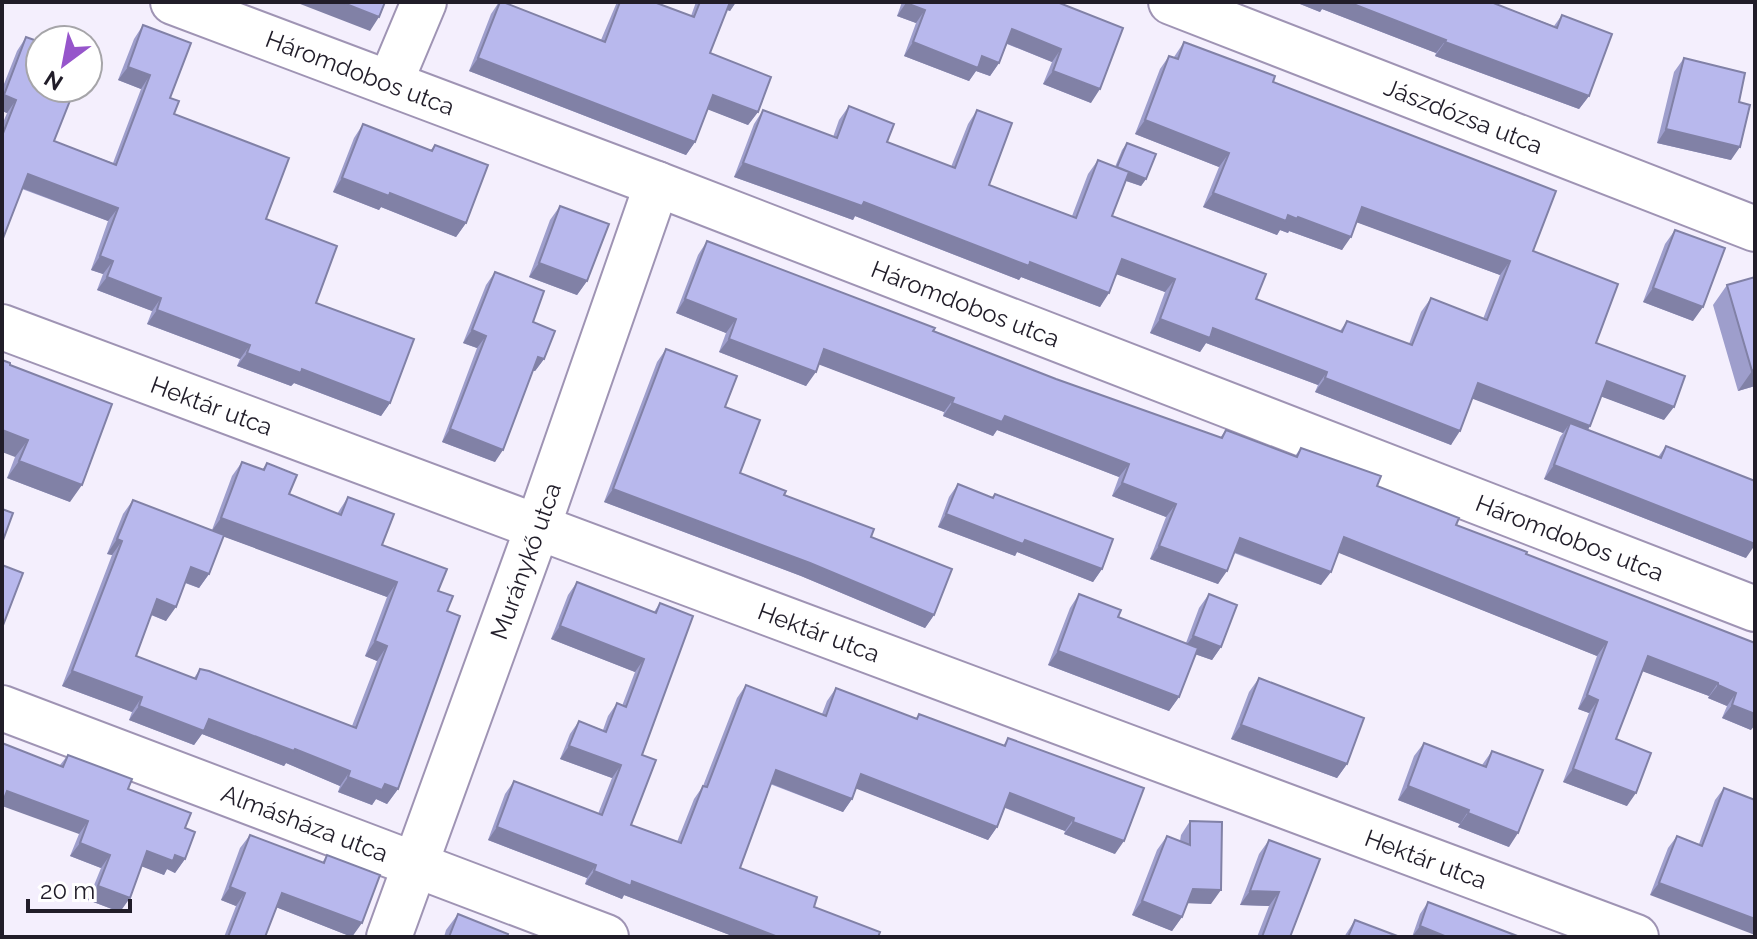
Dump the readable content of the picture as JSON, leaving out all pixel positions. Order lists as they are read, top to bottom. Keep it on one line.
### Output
{"streets":{"street":["Háromdobos utca","Jászdózsa utca","Hektár utca","Muránykő utca","Almásháza utca"]},"crossings":[["Háromdobos utca","Muránykő utca"],["Hektár utca","Muránykő utca"],["Muránykő utca","Almásháza utca"]],"scale_bar":"20 m","north":"bottom left"}
